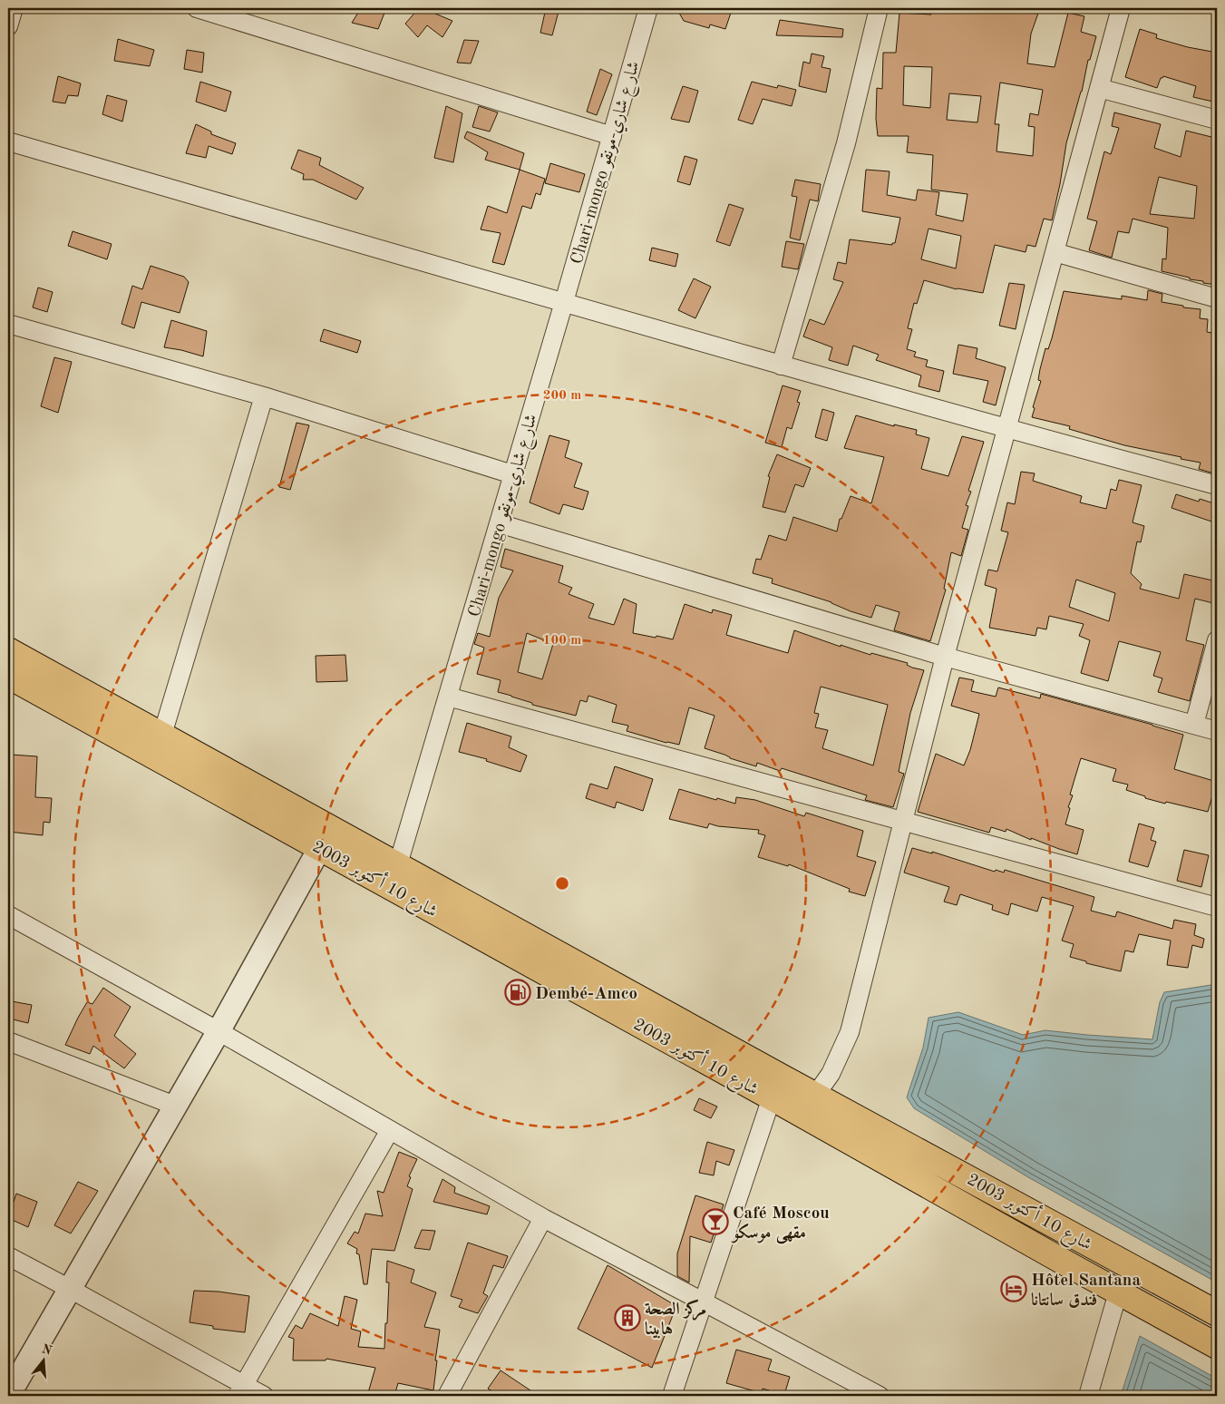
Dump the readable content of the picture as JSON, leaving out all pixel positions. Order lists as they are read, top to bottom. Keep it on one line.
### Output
{"streets":{"highway":["شارع 10 أكتوبر 2003"],"street":["Chari-mongo شار ع شاري-مونقو"]},"crossings":[["Chari-mongo شار ع شاري-مونقو","شارع 10 أكتوبر 2003"]],"places":{"fuel station":["Dembé-Amco"],"bar":["Café Moscou مقهى موسكو"],"hotel":["Hôtel Santana فندق سانتانا"],"building":["مركز الصحة هابينا"]},"north":"top","rings":["200 m","100 m"]}
